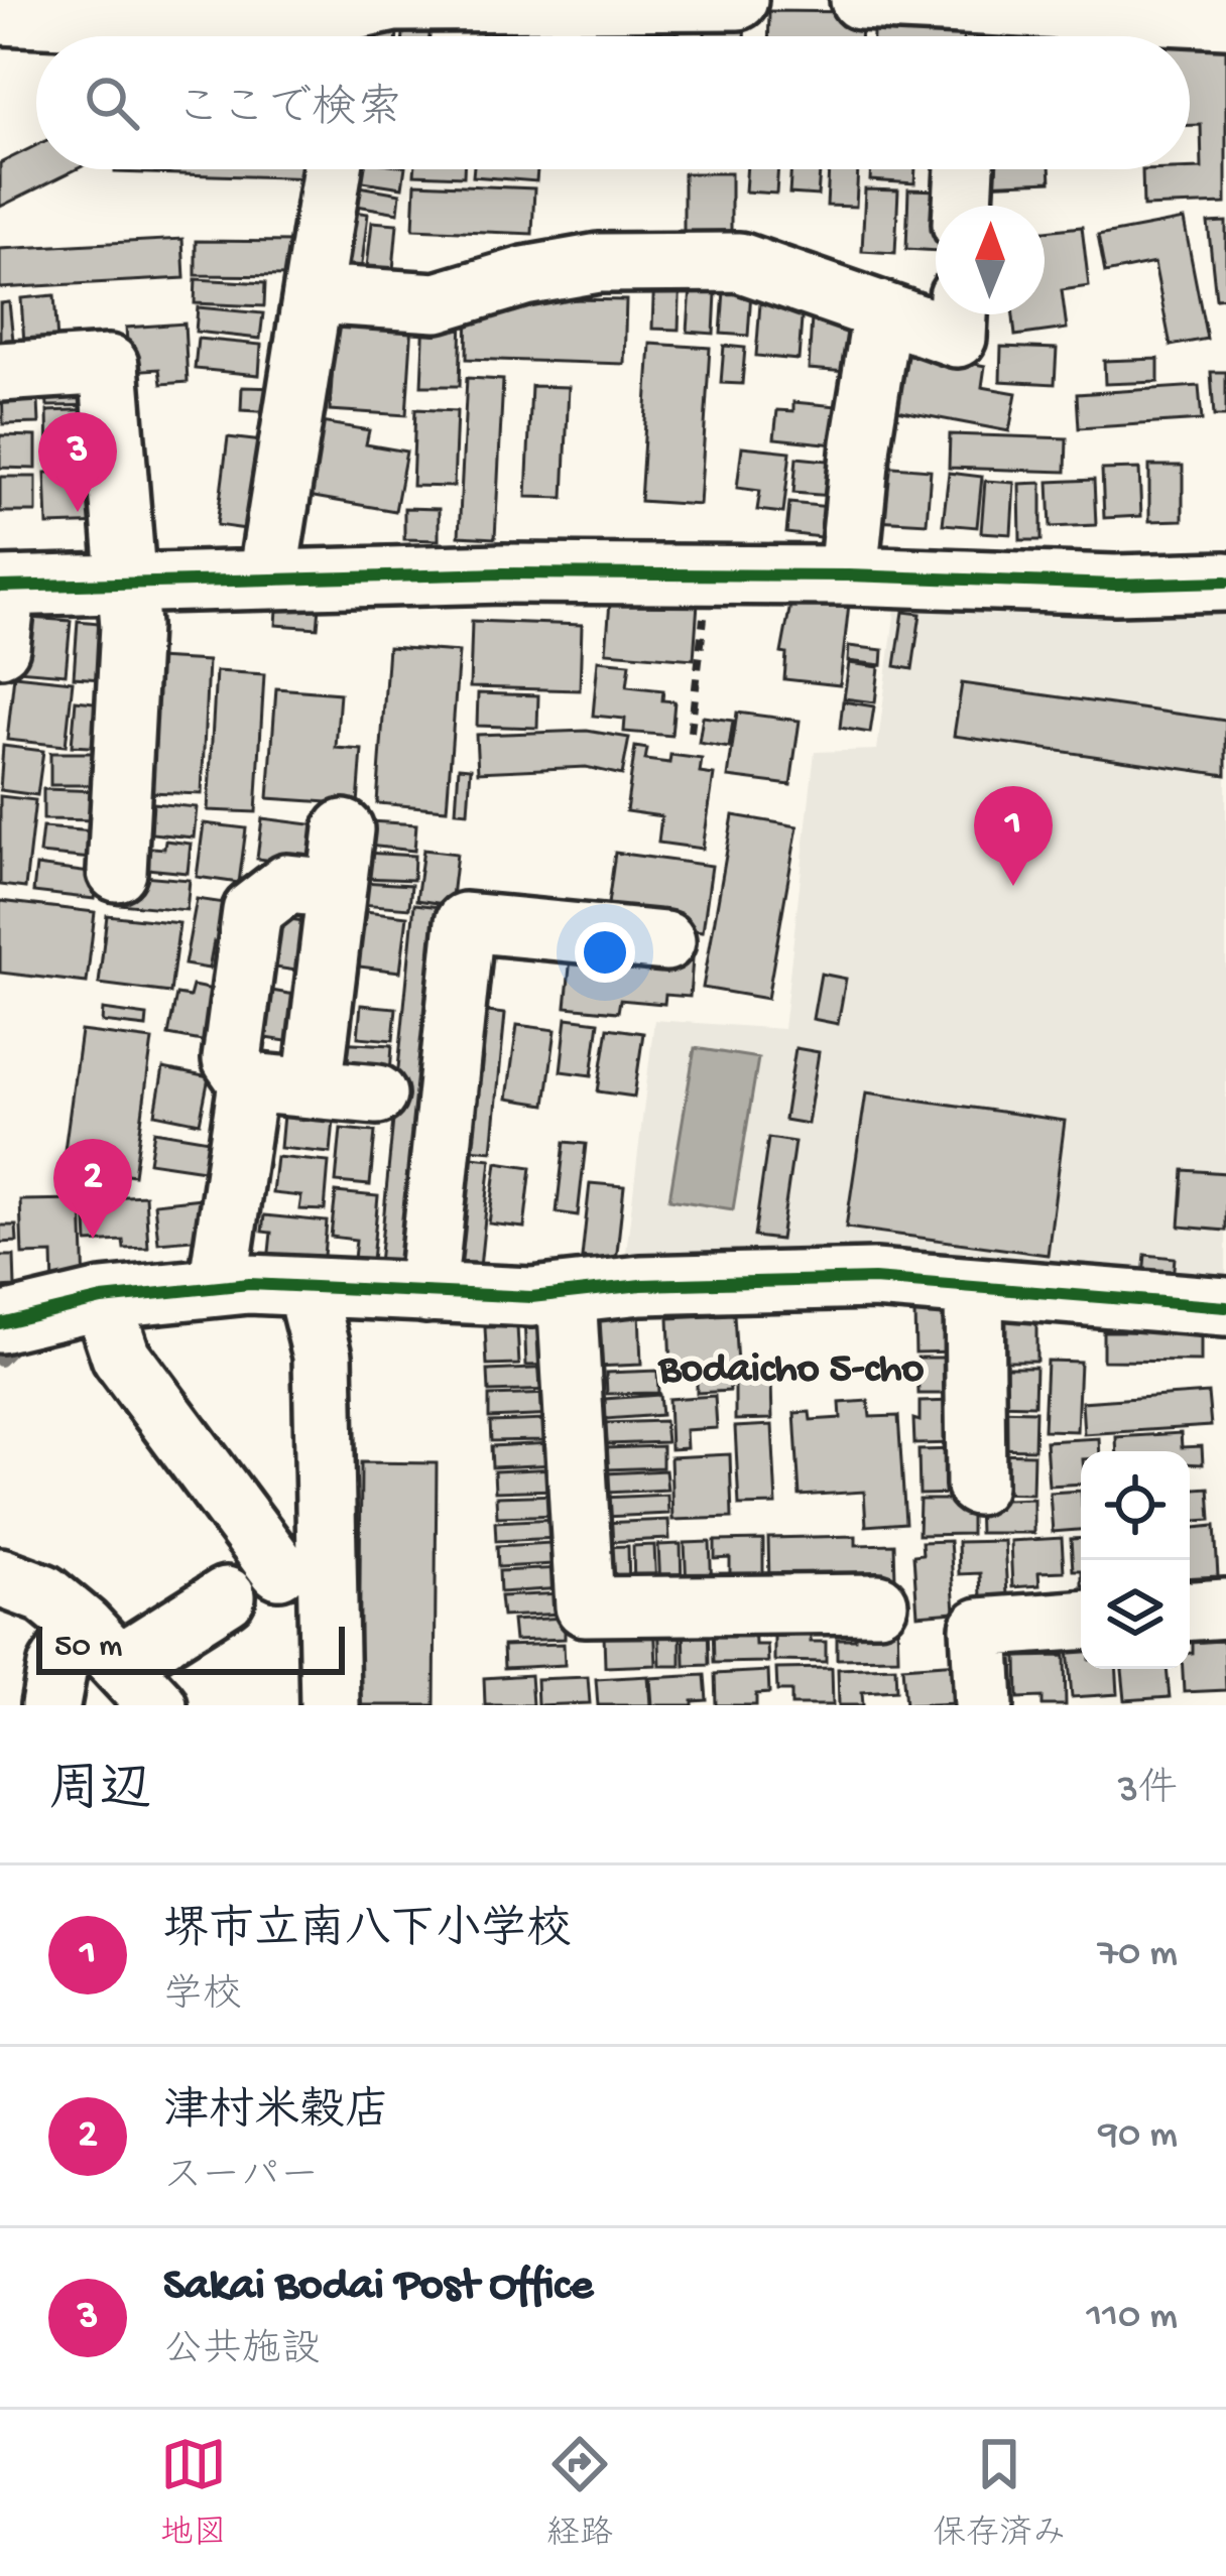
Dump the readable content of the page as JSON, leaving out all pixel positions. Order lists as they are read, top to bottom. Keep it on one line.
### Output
{"districts":["Bodaicho 5-cho"],"scale_bar":"50 m","north":"top","page":{"search":"ここで検索","pins":["3","1","2"],"scale":"50 m","heading":["周辺","3件"],"list":[{"mark":"1","name":"堺市立南八下小学校","note":"学校","value":"70 m"},{"mark":"2","name":"津村米穀店","note":"スーパー","value":"90 m"},{"mark":"3","name":"Sakai Bodai Post Office","note":"公共施設","value":"110 m"}],"nav":["地図","経路","保存済み"]}}
